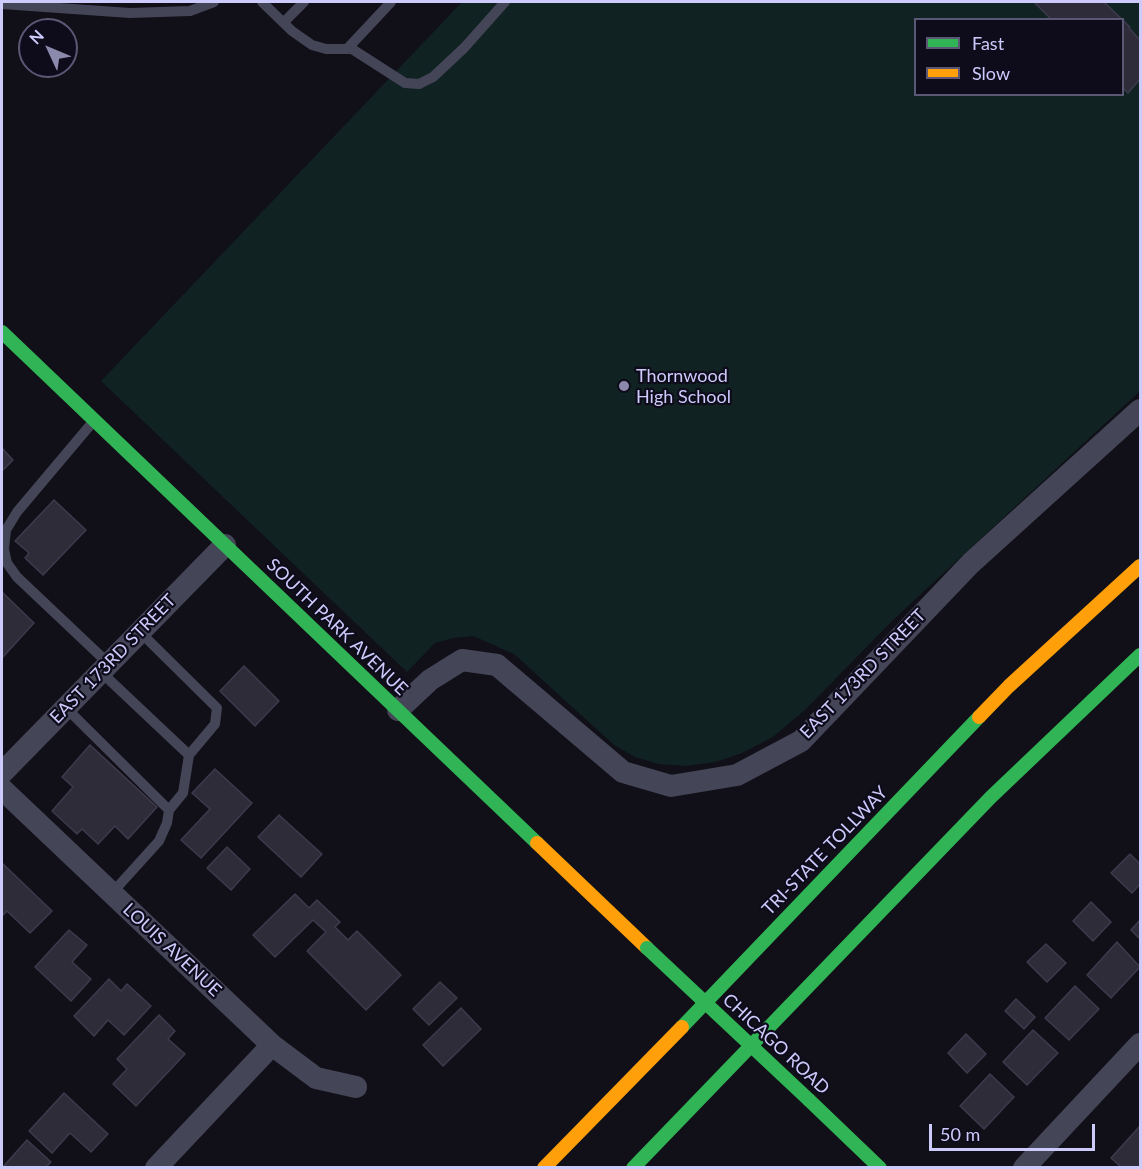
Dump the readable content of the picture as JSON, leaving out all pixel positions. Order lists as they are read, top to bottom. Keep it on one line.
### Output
{"streets":{"main road":["SOUTH PARK AVENUE","TRI-STATE TOLLWAY","CHICAGO ROAD"],"street":["EAST 173RD STREET","LOUIS AVENUE"]},"crossings":[["SOUTH PARK AVENUE","EAST 173RD STREET"],["SOUTH PARK AVENUE","CHICAGO ROAD"]],"places":["Thornwood High School"],"legend":["Fast","Slow"],"scale_bar":"50 m","north":"top left"}
